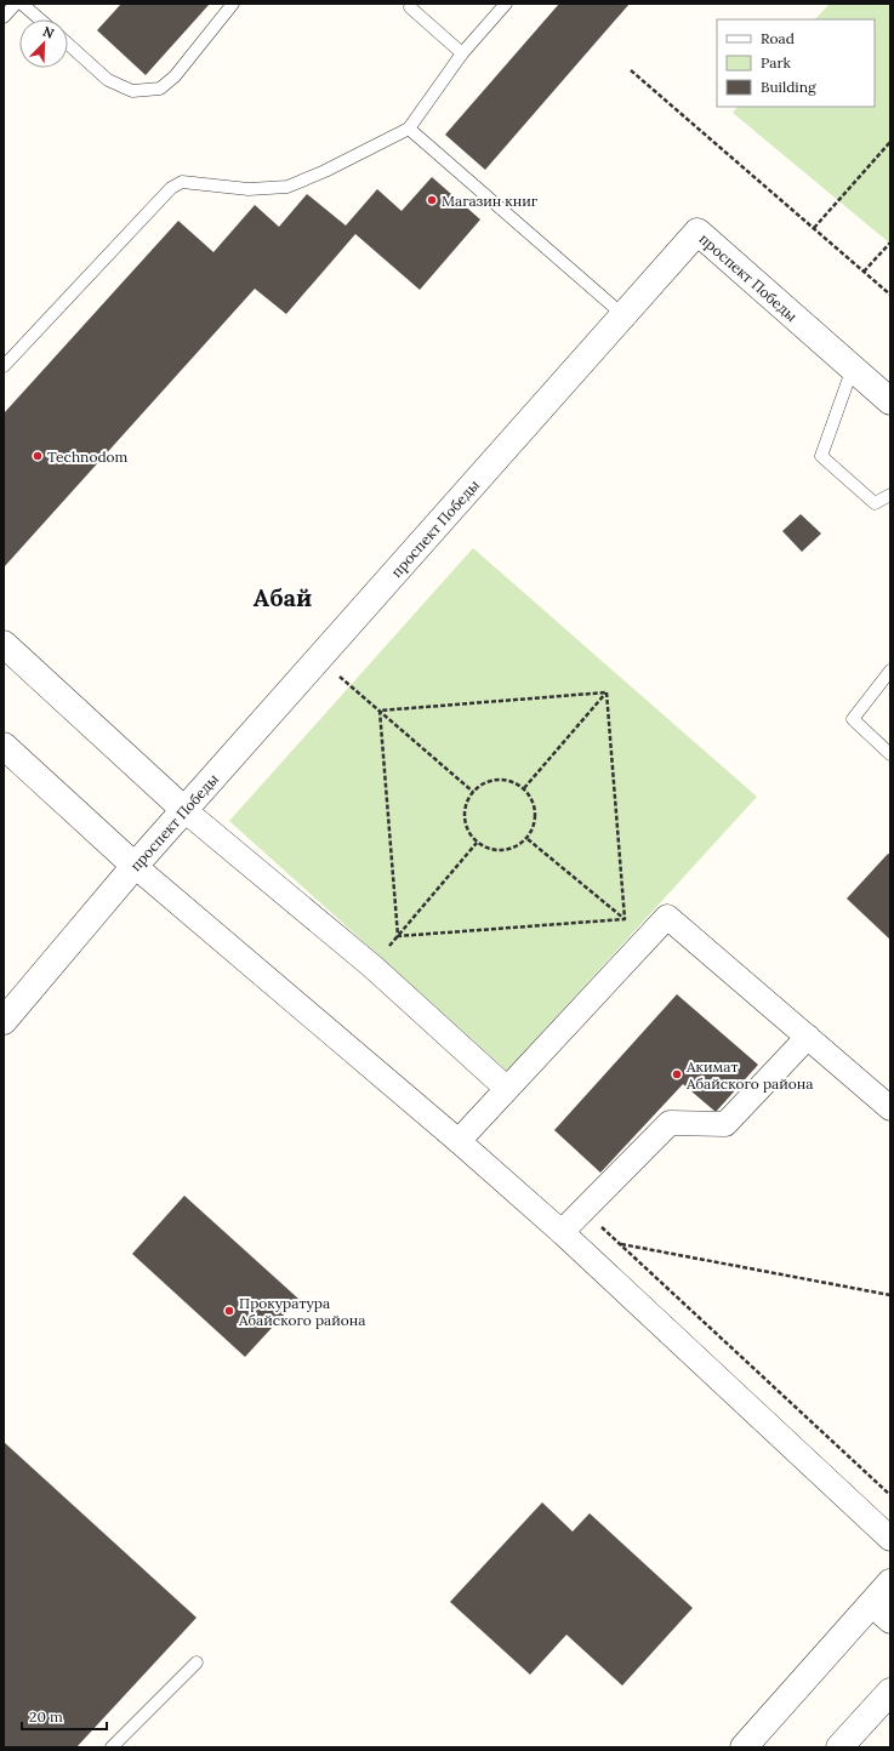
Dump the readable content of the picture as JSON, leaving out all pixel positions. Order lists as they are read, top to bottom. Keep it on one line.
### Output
{"streets":{"street":["проспект Победы"]},"districts":["Абай"],"places":["Магазин книг","Technodom","Акимат Абайского района","Прокуратура Абайского района"],"legend":["Road","Park","Building"],"scale_bar":"20 m","north":"top right"}
